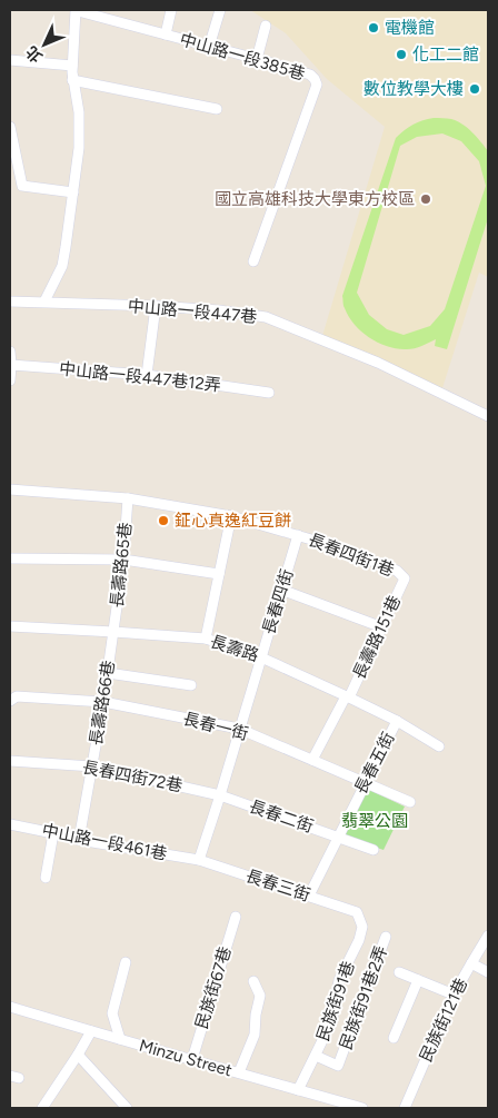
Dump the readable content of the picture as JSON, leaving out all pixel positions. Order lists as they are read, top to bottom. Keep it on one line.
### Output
{"streets":{"street":["中山路一段385巷","中山路一段447巷","中山路一段447巷12弄","長春四街1巷","長壽路65巷","長春四街","長壽路151巷","長壽路","長壽路66巷","長春一街","長春五街","長春四街72巷","長春二街","中山路一段461巷","長春三街","民族街67巷","民族街91巷2弄","民族街91巷","民族街121巷","Minzu Street"]},"crossings":[["長春四街1巷","長壽路65巷"],["長春四街1巷","長春四街"],["長春四街1巷","長壽路151巷"],["長壽路65巷","長壽路"],["長壽路65巷","長壽路66巷"],["長春四街","長壽路"],["長春四街","長春一街"],["長春四街","長春四街72巷"],["長春四街","長春二街"],["長春四街","中山路一段461巷"],["長春四街","長春三街"],["長壽路151巷","長壽路"],["長壽路151巷","長春一街"],["長壽路","長壽路66巷"],["長壽路","長春五街"],["長壽路66巷","長春一街"],["長壽路66巷","長春四街72巷"],["長壽路66巷","中山路一段461巷"],["長春一街","長春五街"],["長春五街","長春二街"],["長春五街","長春三街"],["長春四街72巷","長春二街"],["中山路一段461巷","長春三街"],["長春三街","民族街91巷"],["民族街67巷","Minzu Street"],["民族街91巷2弄","民族街91巷"],["民族街91巷","Minzu Street"]],"parks":["翡翠公園"],"places":["電機館","化工二館","數位教學大樓","國立高雄科技大學東方校區","鉦心真逸紅豆餅"],"north":"bottom left"}
